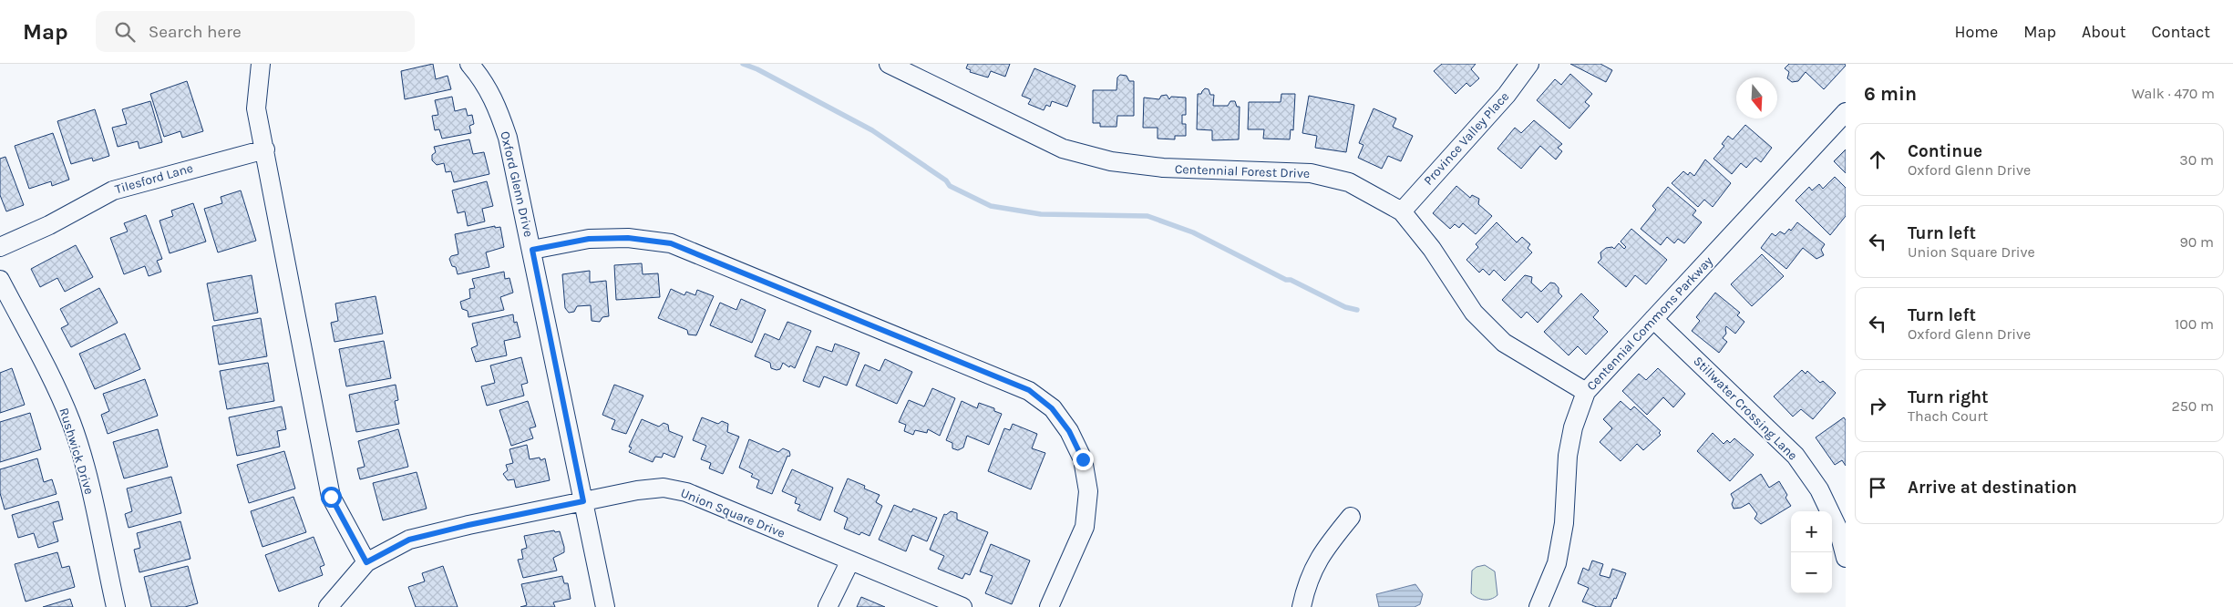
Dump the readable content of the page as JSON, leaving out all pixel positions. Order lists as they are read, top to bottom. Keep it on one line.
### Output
{"streets":{"street":["Province Valley Place","Centennial Forest Drive","Tilesford Lane","Oxford Glenn Drive","Centennial Commons Parkway","Stillwater Crossing Lane","Rushwick Drive","Union Square Drive"]},"crossings":[["Province Valley Place","Centennial Forest Drive"],["Centennial Forest Drive","Centennial Commons Parkway"],["Oxford Glenn Drive","Union Square Drive"],["Centennial Commons Parkway","Stillwater Crossing Lane"]],"north":"bottom","page":{"header":"Map","search":"Search here","nav":["Home","Map","About","Contact"],"heading":["6 min","Walk · 470 m"],"list":[["Continue","Oxford Glenn Drive","30 m"],["Turn left","Union Square Drive","90 m"],["Turn left","Oxford Glenn Drive","100 m"],["Turn right","Thach Court","250 m"],"Arrive at destination"],"map_buttons":["+","−"]}}
